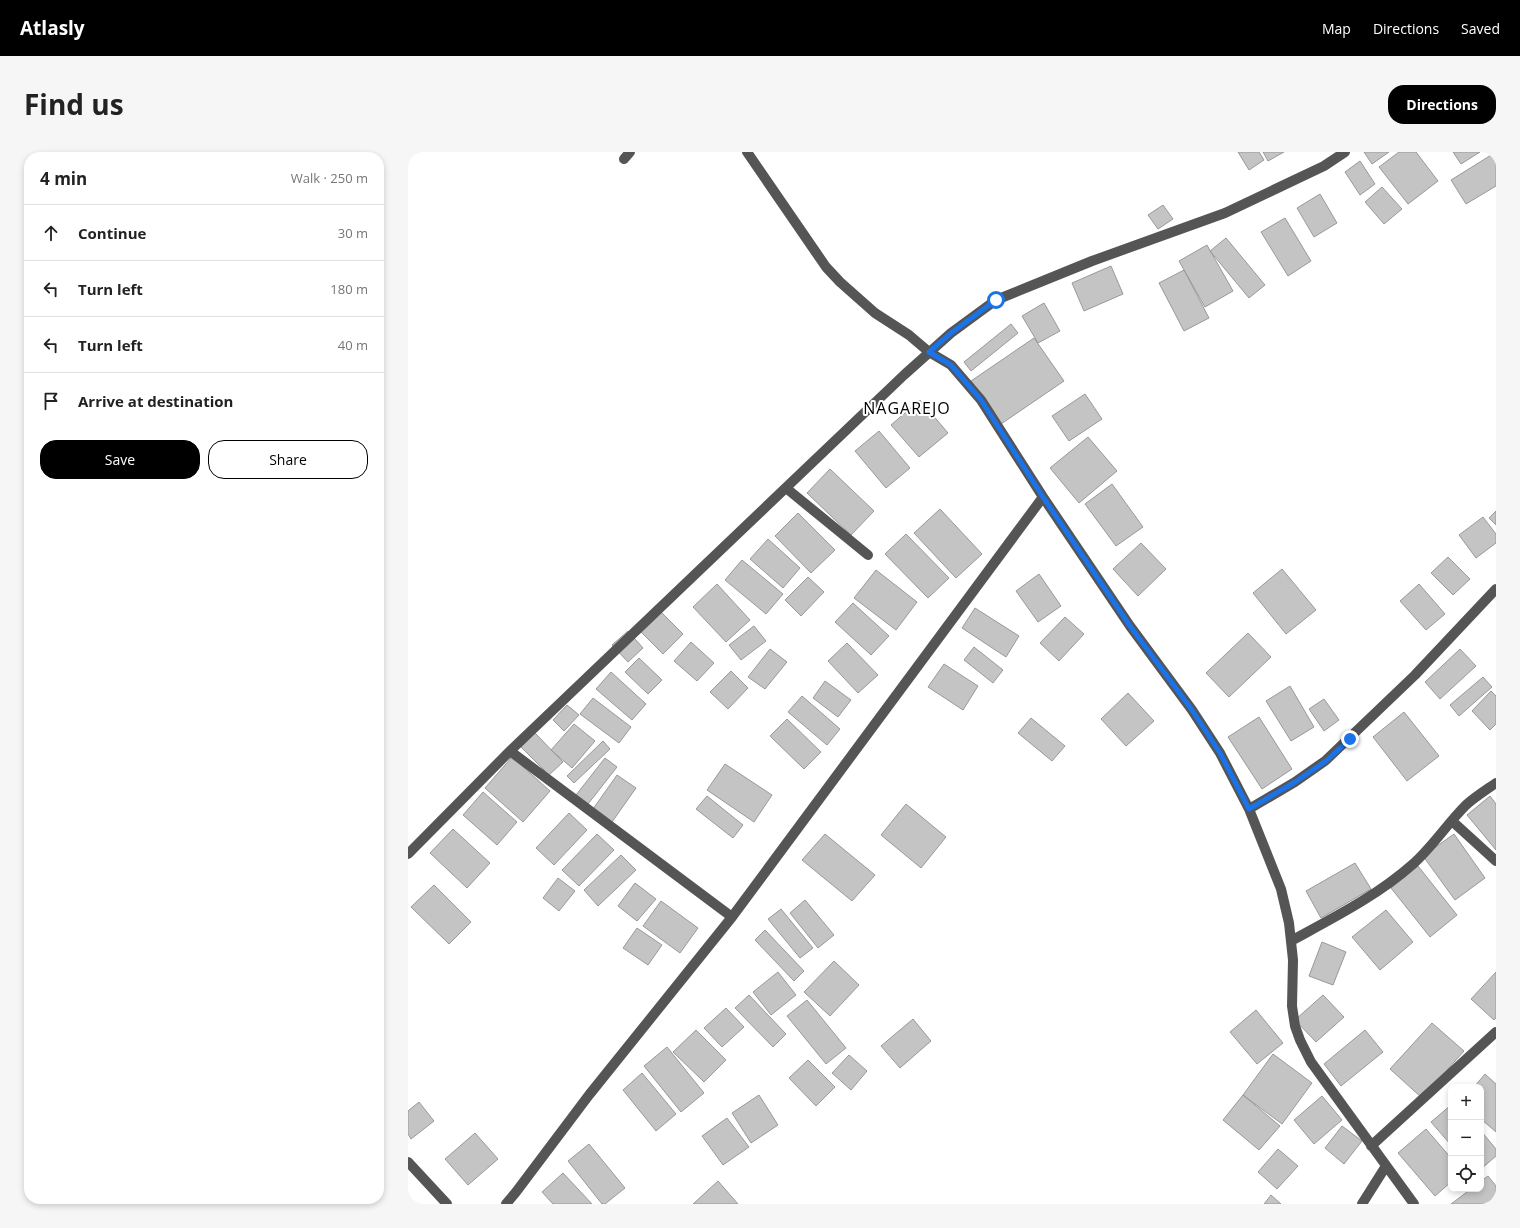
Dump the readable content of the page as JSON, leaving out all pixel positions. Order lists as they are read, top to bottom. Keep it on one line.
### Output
{"districts":["NAGAREJO"],"page":{"header":"Atlasly","nav":["Map","Directions","Saved"],"title":"Find us","buttons":["Directions",["Save","Share"]],"heading":["4 min","Walk · 250 m"],"list":[["Continue","30 m"],["Turn left","180 m"],["Turn left","40 m"],"Arrive at destination"],"map_buttons":["+","−"]}}
